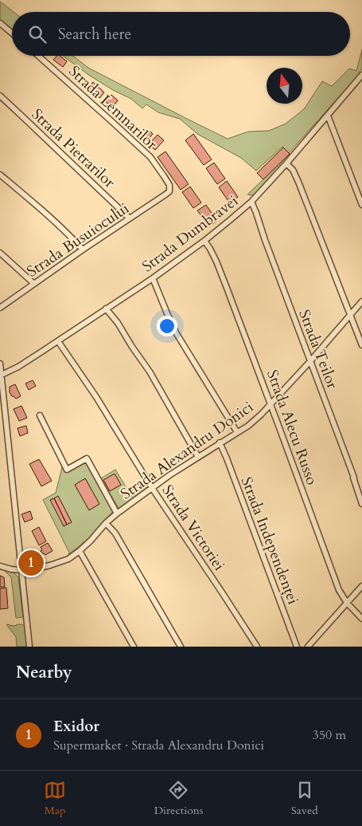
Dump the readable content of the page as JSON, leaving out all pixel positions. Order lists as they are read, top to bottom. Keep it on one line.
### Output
{"streets":{"street":["Strada Lemnarilor","Strada Pietrarilor","Strada Dumbravei","Strada Busuiocului","Strada Teilor","Strada Alecu Russo","Strada Alexandru Donici","Strada Victoriei","Strada Independenței"]},"crossings":[["Strada Lemnarilor","Strada Busuiocului"],["Strada Pietrarilor","Strada Busuiocului"],["Strada Dumbravei","Strada Teilor"],["Strada Dumbravei","Strada Alecu Russo"],["Strada Dumbravei","Strada Victoriei"],["Strada Teilor","Strada Alexandru Donici"],["Strada Alecu Russo","Strada Alexandru Donici"],["Strada Alexandru Donici","Strada Victoriei"],["Strada Alexandru Donici","Strada Independenței"]],"north":"top","page":{"search":"Search here","pins":"1","heading":"Nearby","list":[{"mark":"1","name":"Exidor","note":"Supermarket · Strada Alexandru Donici","value":"350 m"}],"nav":["Map","Directions","Saved"]}}
